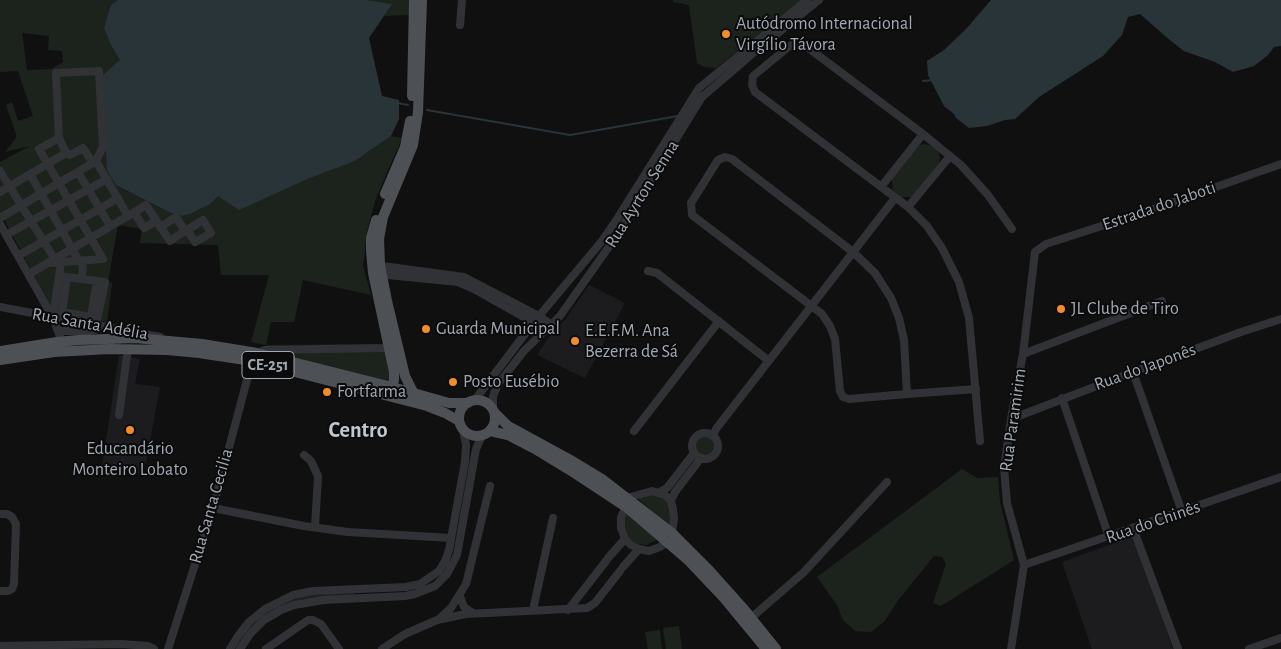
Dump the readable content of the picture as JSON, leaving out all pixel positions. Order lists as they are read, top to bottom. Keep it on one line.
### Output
{"streets":{"main road":["CE-251"],"street":["Rua Ayrton Senna","Estrada do Jaboti","Rua Santa Adélia","Rua do Japonês","Rua Paramirim","Rua Santa Cecilia","Rua do Chinês"]},"crossings":[["Rua Ayrton Senna","CE-251"],["Estrada do Jaboti","Rua Paramirim"],["Rua Santa Adélia","CE-251"],["CE-251","Rua Santa Cecilia"],["Rua do Japonês","Rua Paramirim"],["Rua Paramirim","Rua do Chinês"]],"districts":["Centro"],"places":["Autódromo Internacional Virgílio Távora","JL Clube de Tiro","Guarda Municipal","E.E.F.M. Ana Bezerra de Sá","Posto Eusébio","Fortfarma","Educandário Monteiro Lobato"]}
